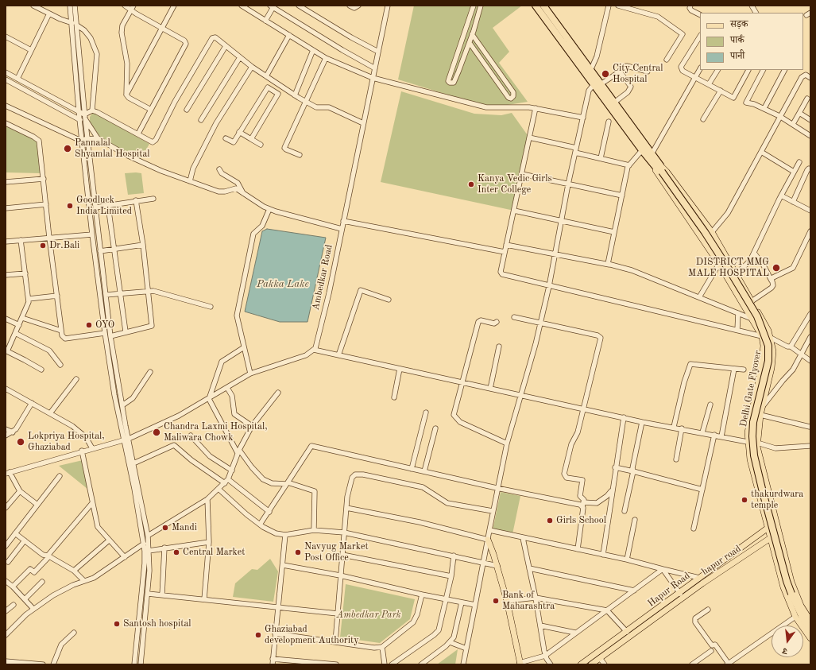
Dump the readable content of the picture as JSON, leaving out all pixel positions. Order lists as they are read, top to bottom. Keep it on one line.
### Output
{"streets":{"highway":["Delhi Gate Flyover"],"main road":["hapur road","Hapur Road"],"street":["Ambedkar Road"]},"crossings":[["Delhi Gate Flyover","Hapur Road"]],"water":["Pakka Lake"],"parks":["Ambedkar Park"],"places":["City Central Hospital","Pannalal Shyamlal Hospital","Kanya Vedic Girls Inter College","Goodluck India Limited","Dr.Bali","DISTRICT MMG MALE HOSPITAL","OYO","Chandra Laxmi Hospital, Maliwara Chowk","Lokpriya Hospital, Ghaziabad","thakurdwara temple","Girls School","Mandi","Central Market","Navyug Market Post Office","Bank of Maharashtra","Santosh hospital","Ghaziabad development Authority"],"legend":["सड़क","पार्क","पानी"],"north":"bottom"}
